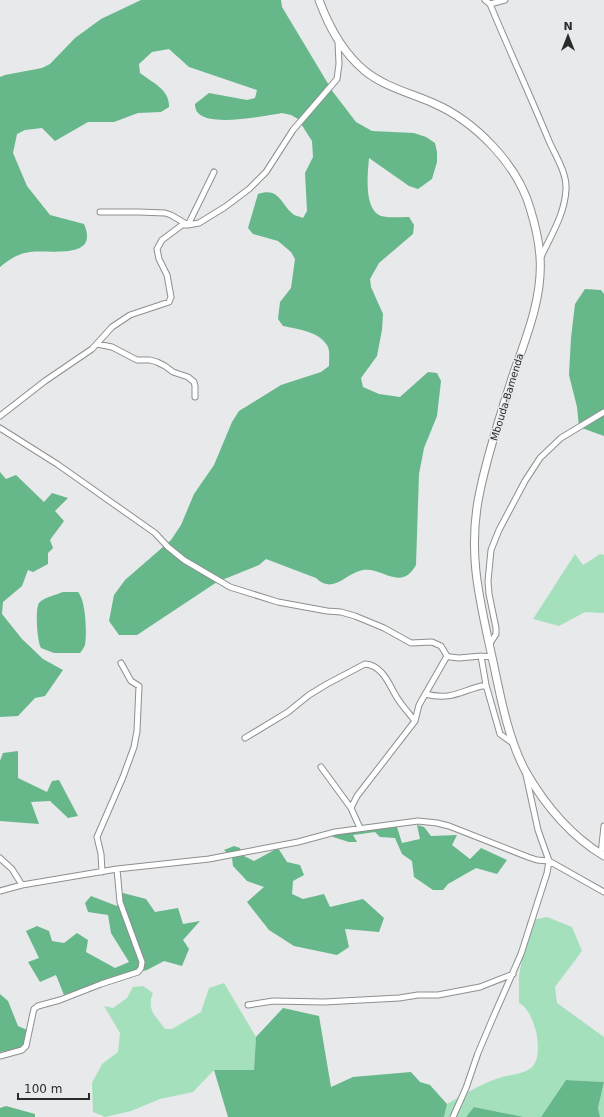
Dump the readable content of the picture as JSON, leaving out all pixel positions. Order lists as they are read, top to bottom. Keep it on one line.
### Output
{"streets":{"highway":["Mbouda-Bamenda"]},"scale_bar":"100 m","north":"top"}
